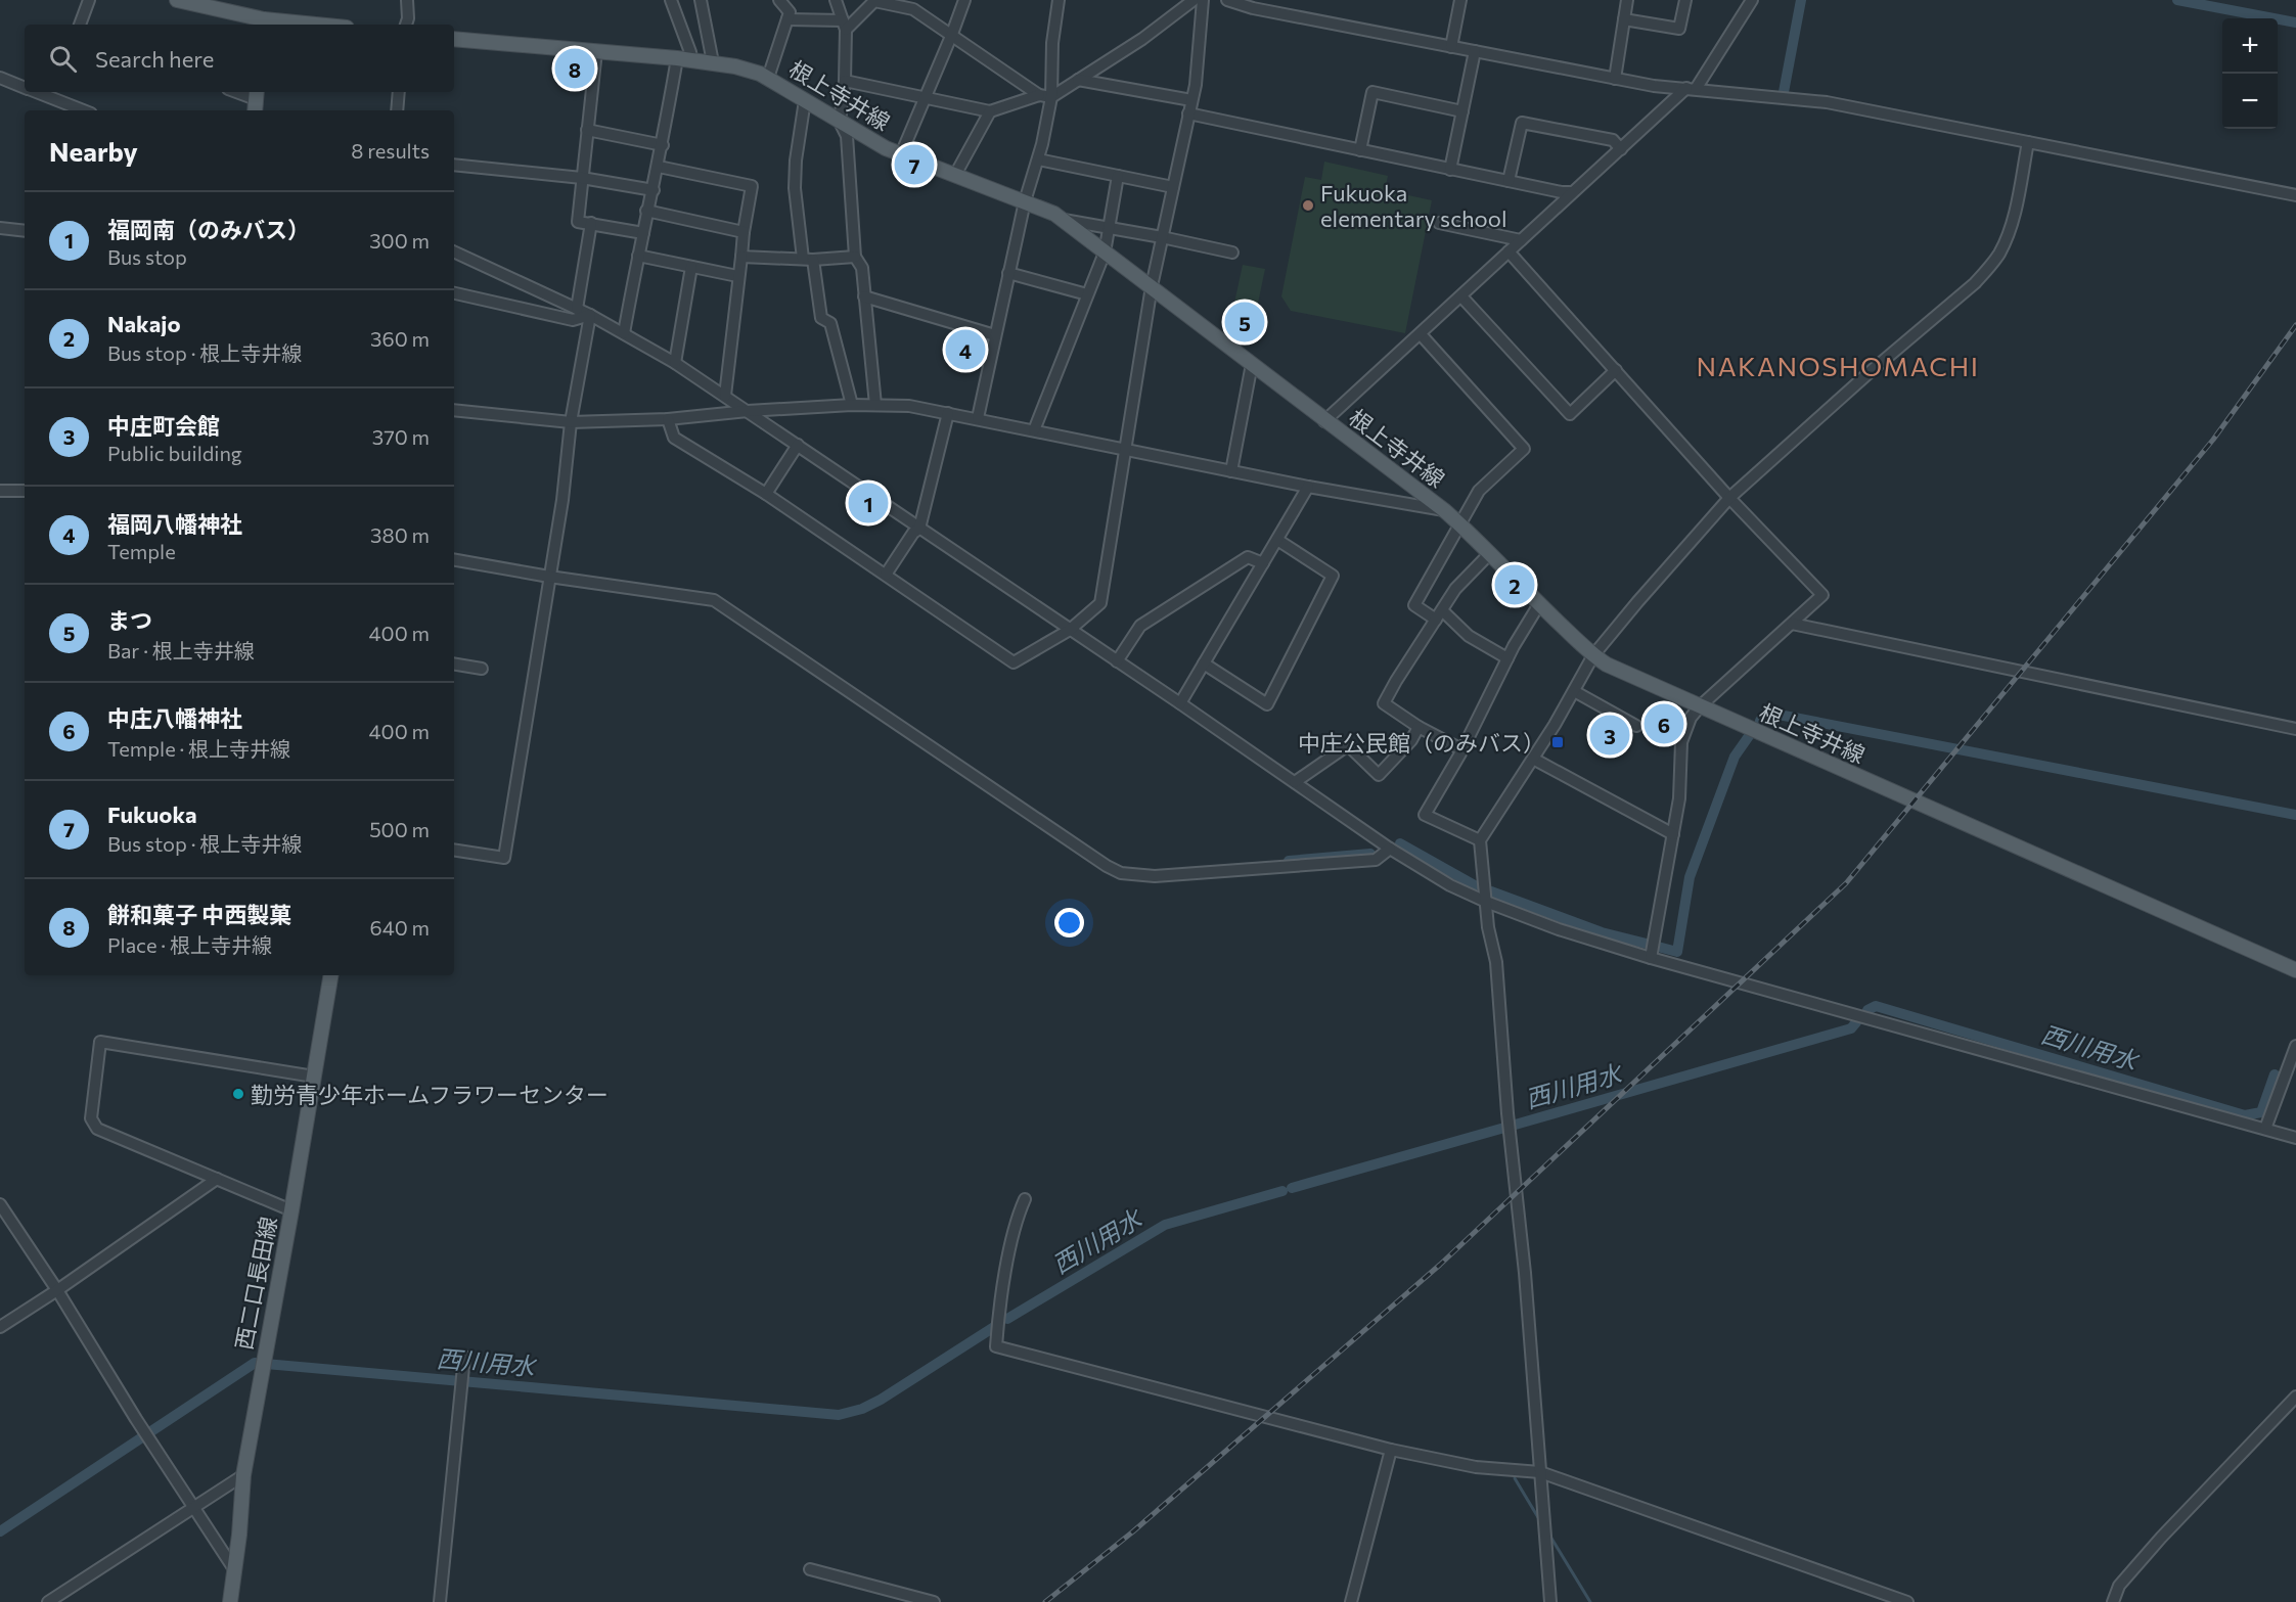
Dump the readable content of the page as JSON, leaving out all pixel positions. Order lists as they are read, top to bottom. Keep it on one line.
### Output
{"streets":{"main road":["根上寺井線","西二口長田線"]},"districts":["NAKANOSHOMACHI"],"water":["西川用水"],"places":{"other":["Fukuoka elementary school","勤労青少年ホームフラワーセンター"],"transit":["中庄公民館（のみバス）"]},"page":{"map_buttons":["+","−"],"search":"Search here","pins":["8","7","5","4","1","2","6","3"],"heading":["Nearby","8 results"],"list":[{"mark":"1","name":"福岡南（のみバス）","note":"Bus stop","value":"300 m"},{"mark":"2","name":"Nakajo","note":"Bus stop · 根上寺井線","value":"360 m"},{"mark":"3","name":"中庄町会館","note":"Public building","value":"370 m"},{"mark":"4","name":"福岡八幡神社","note":"Temple","value":"380 m"},{"mark":"5","name":"まつ","note":"Bar · 根上寺井線","value":"400 m"},{"mark":"6","name":"中庄八幡神社","note":"Temple · 根上寺井線","value":"400 m"},{"mark":"7","name":"Fukuoka","note":"Bus stop · 根上寺井線","value":"500 m"},{"mark":"8","name":"餅和菓子 中西製菓","note":"Place · 根上寺井線","value":"640 m"}]}}
